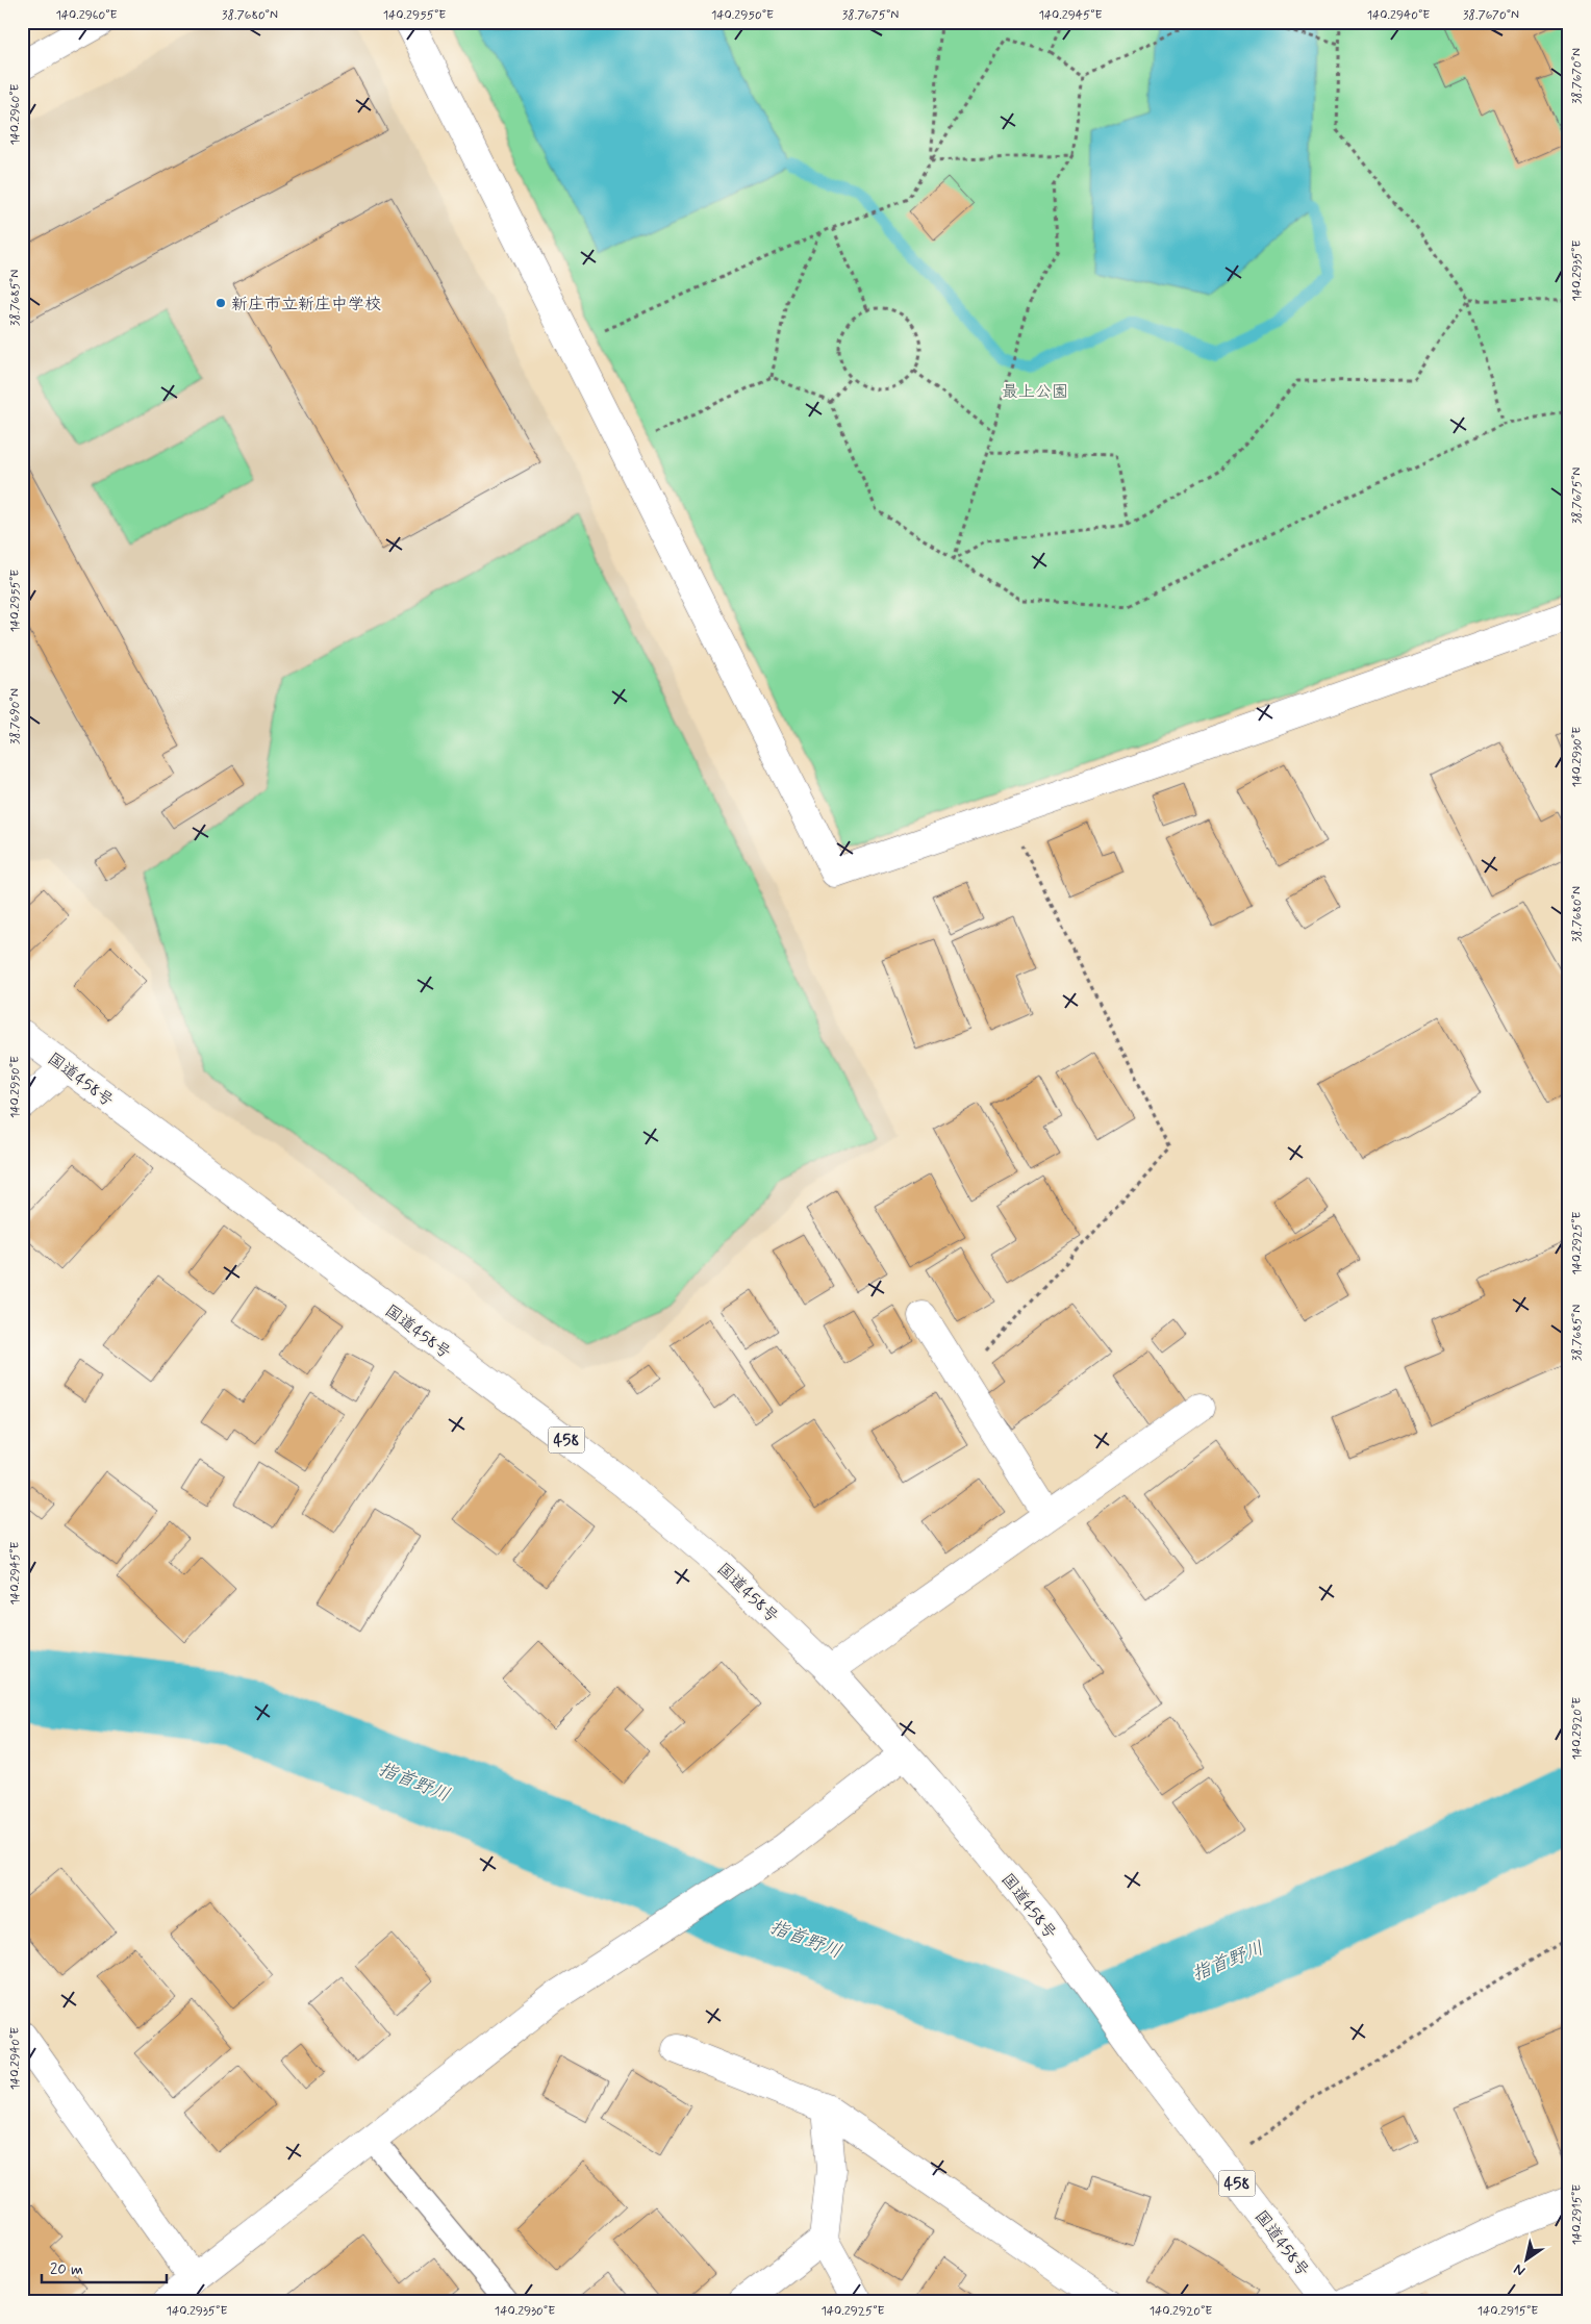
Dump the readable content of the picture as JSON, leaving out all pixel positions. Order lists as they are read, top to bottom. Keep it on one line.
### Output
{"streets":{"main road":["国道458号","458"]},"water":["指首野川"],"parks":["最上公園"],"places":["新庄市立新庄中学校"],"scale_bar":"20 m","north":"bottom left","coordinates":["140.2960°E","38.7680°N","140.2955°E","140.2950°E","38.7675°N","140.2945°E","140.2940°E","38.7670°N","140.2935°E","38.7685°N","38.7690°N","140.2930°E","140.2925°E","140.2920°E","140.2915°E"]}
